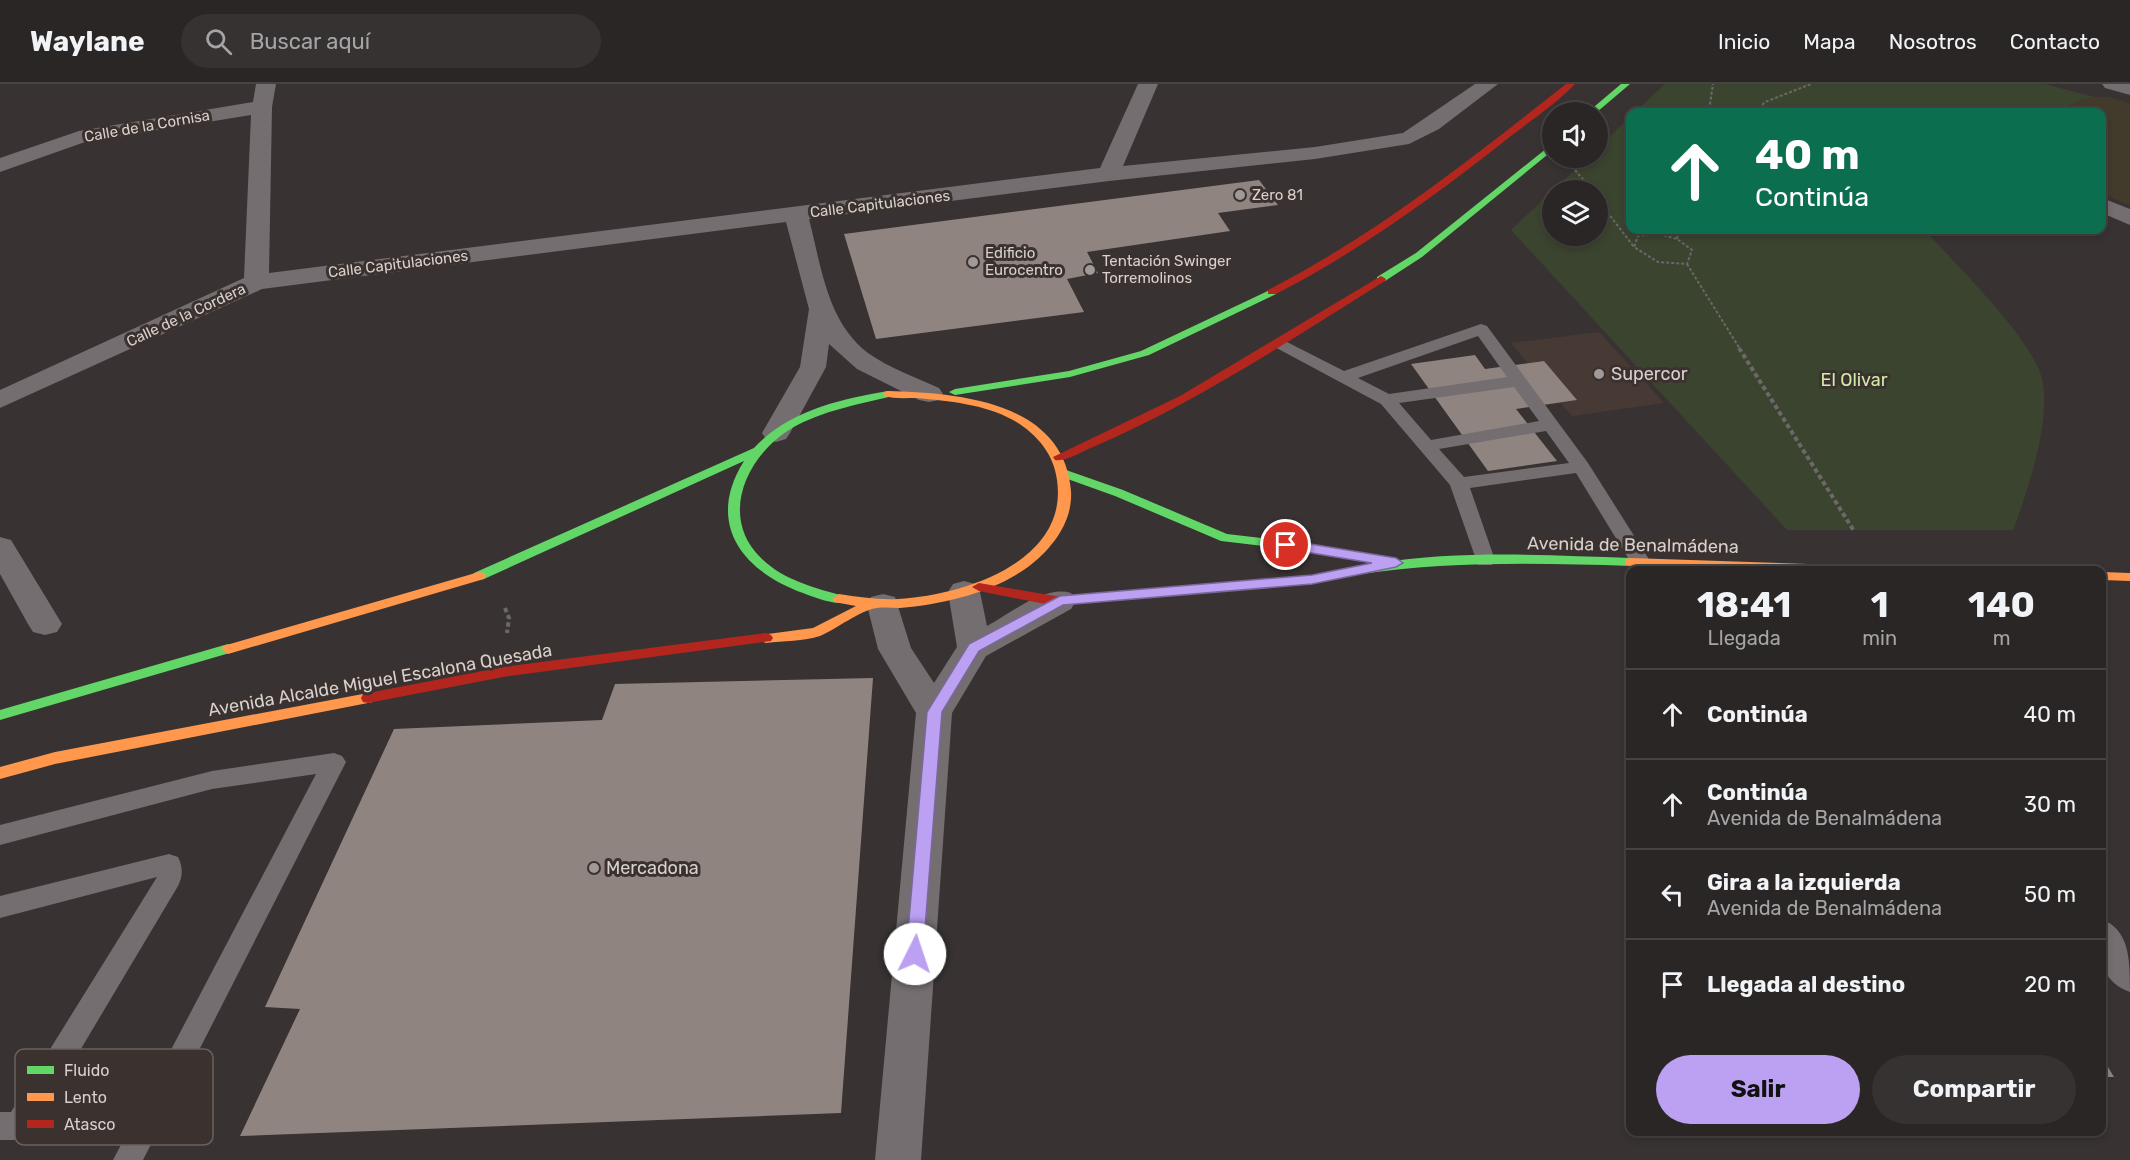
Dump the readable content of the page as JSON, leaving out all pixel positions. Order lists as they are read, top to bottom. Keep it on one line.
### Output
{"streets":{"main road":["Avenida de Benalmádena","Avenida Alcalde Miguel Escalona Quesada"],"street":["Calle de la Cornisa","Calle Capitulaciones","Calle de la Cordera"]},"crossings":[["Calle de la Cornisa","Calle de la Cordera"],["Calle Capitulaciones","Calle de la Cordera"]],"parks":["El Olivar"],"places":["Zero 81","Edificio Eurocentro","Tentación Swinger Torremolinos","Supercor","Mercadona"],"legend":["Fluido","Lento","Atasco"],"page":{"header":"Waylane","search":"Buscar aquí","nav":["Inicio","Mapa","Nosotros","Contacto"],"turn":["40 m","Continúa"],"eta":["18:41","Llegada","1","min","140","m"],"list":[{"name":"Continúa","value":"40 m"},{"name":"Continúa","note":"Avenida de Benalmádena","value":"30 m"},{"name":"Gira a la izquierda","note":"Avenida de Benalmádena","value":"50 m"},{"name":"Llegada al destino","value":"20 m"}],"buttons":["Salir","Compartir"]}}
